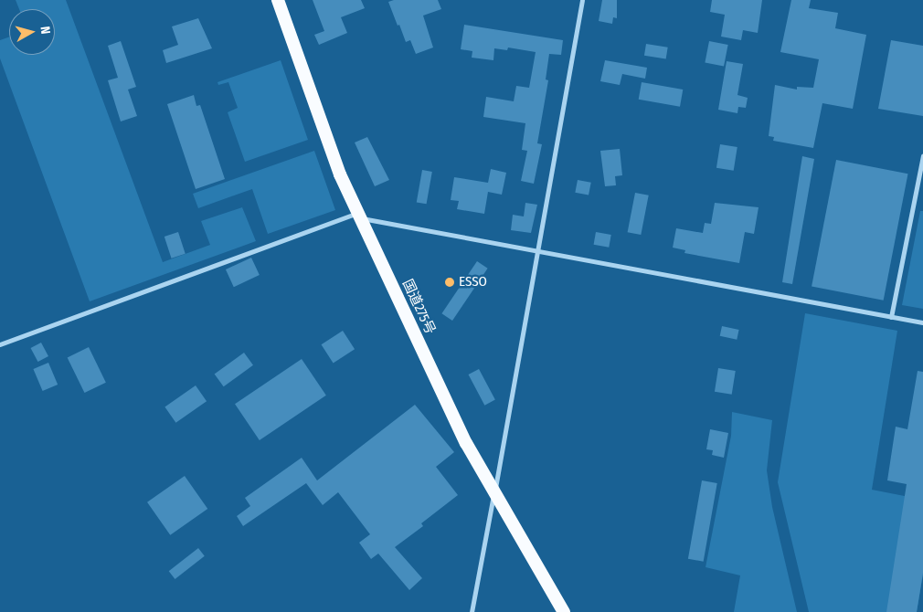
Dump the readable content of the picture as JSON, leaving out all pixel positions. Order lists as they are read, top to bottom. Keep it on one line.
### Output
{"streets":{"highway":["国道275号"]},"places":["ESSO"],"north":"right"}
